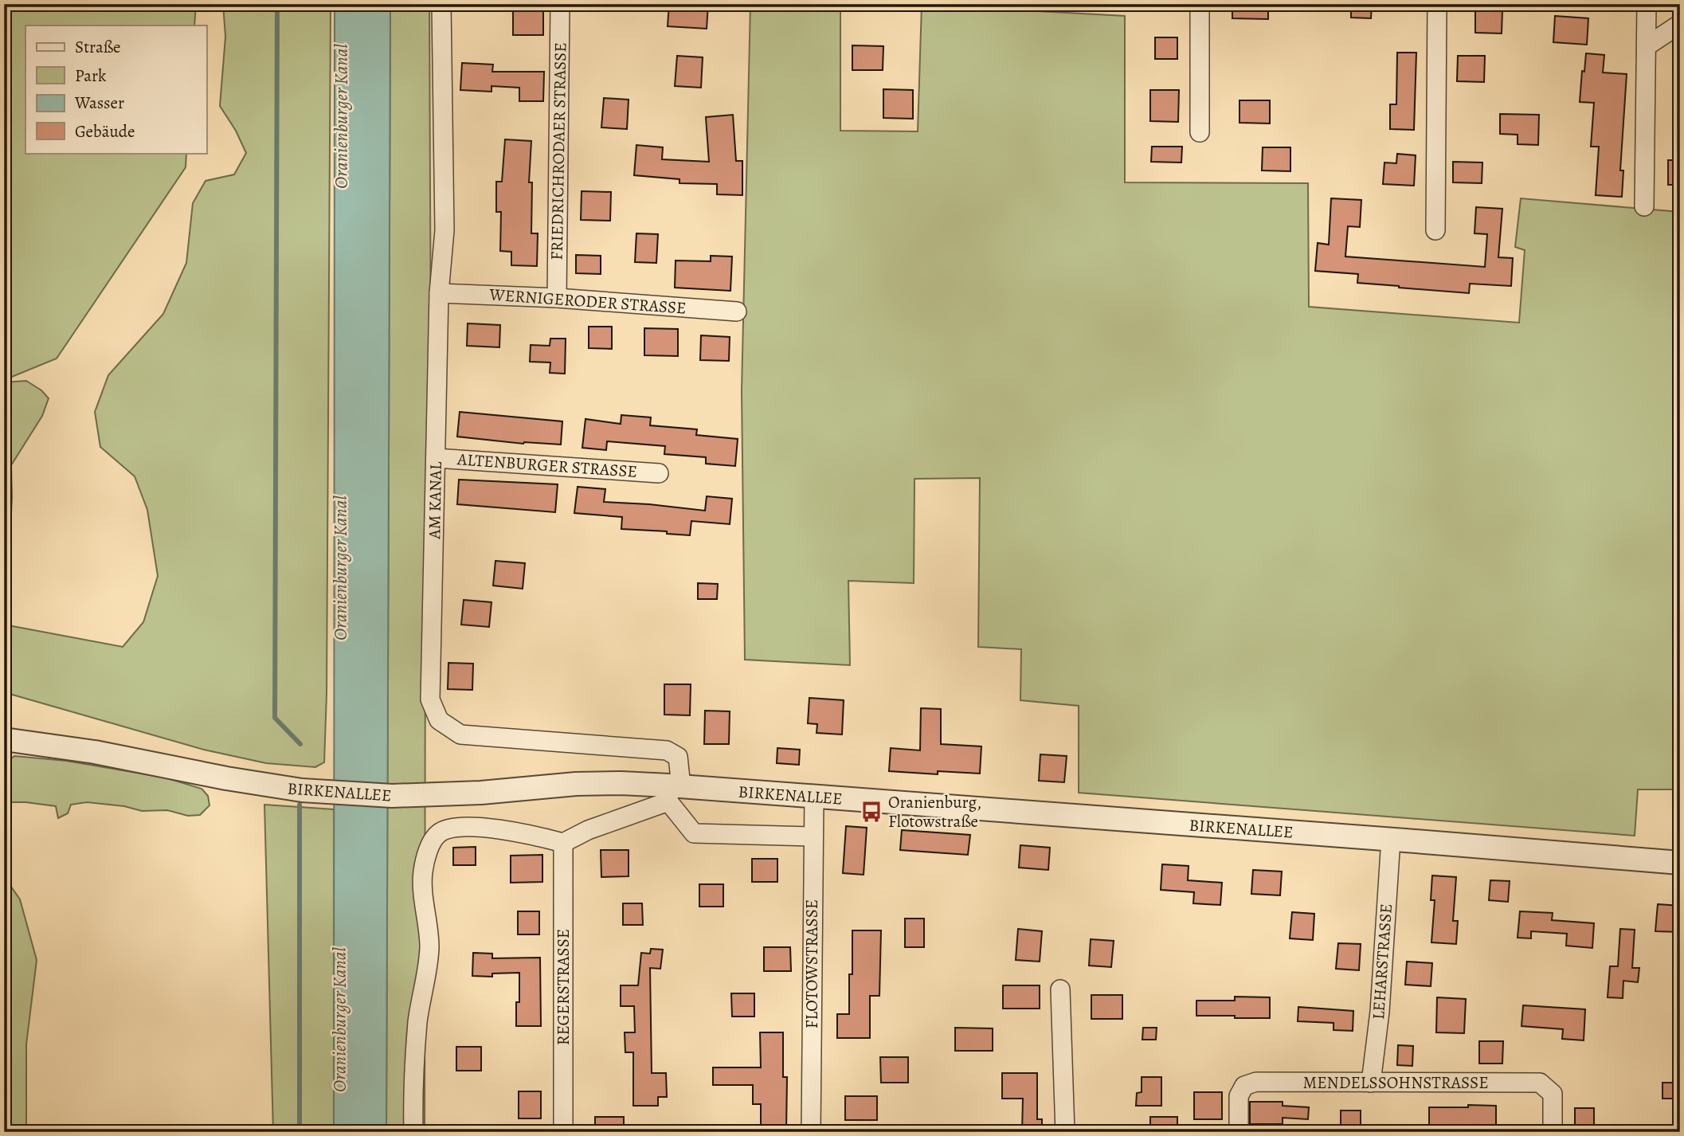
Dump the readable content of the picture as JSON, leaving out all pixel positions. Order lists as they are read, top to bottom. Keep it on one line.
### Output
{"streets":{"street":["FRIEDRICHRODAER STRASSE","WERNIGERODER STRASSE","ALTENBURGER STRASSE","AM KANAL","BIRKENALLEE","LEHARSTRASSE","FLOTOWSTRASSE","REGERSTRASSE","MENDELSSOHNSTRASSE"]},"crossings":[["FRIEDRICHRODAER STRASSE","WERNIGERODER STRASSE"],["WERNIGERODER STRASSE","AM KANAL"],["ALTENBURGER STRASSE","AM KANAL"],["AM KANAL","BIRKENALLEE"],["BIRKENALLEE","LEHARSTRASSE"],["BIRKENALLEE","FLOTOWSTRASSE"],["LEHARSTRASSE","MENDELSSOHNSTRASSE"]],"water":["Oranienburger Kanal"],"places":{"bus stop":["Oranienburg, Flotowstraße"]},"legend":["Straße","Park","Wasser","Gebäude"]}
